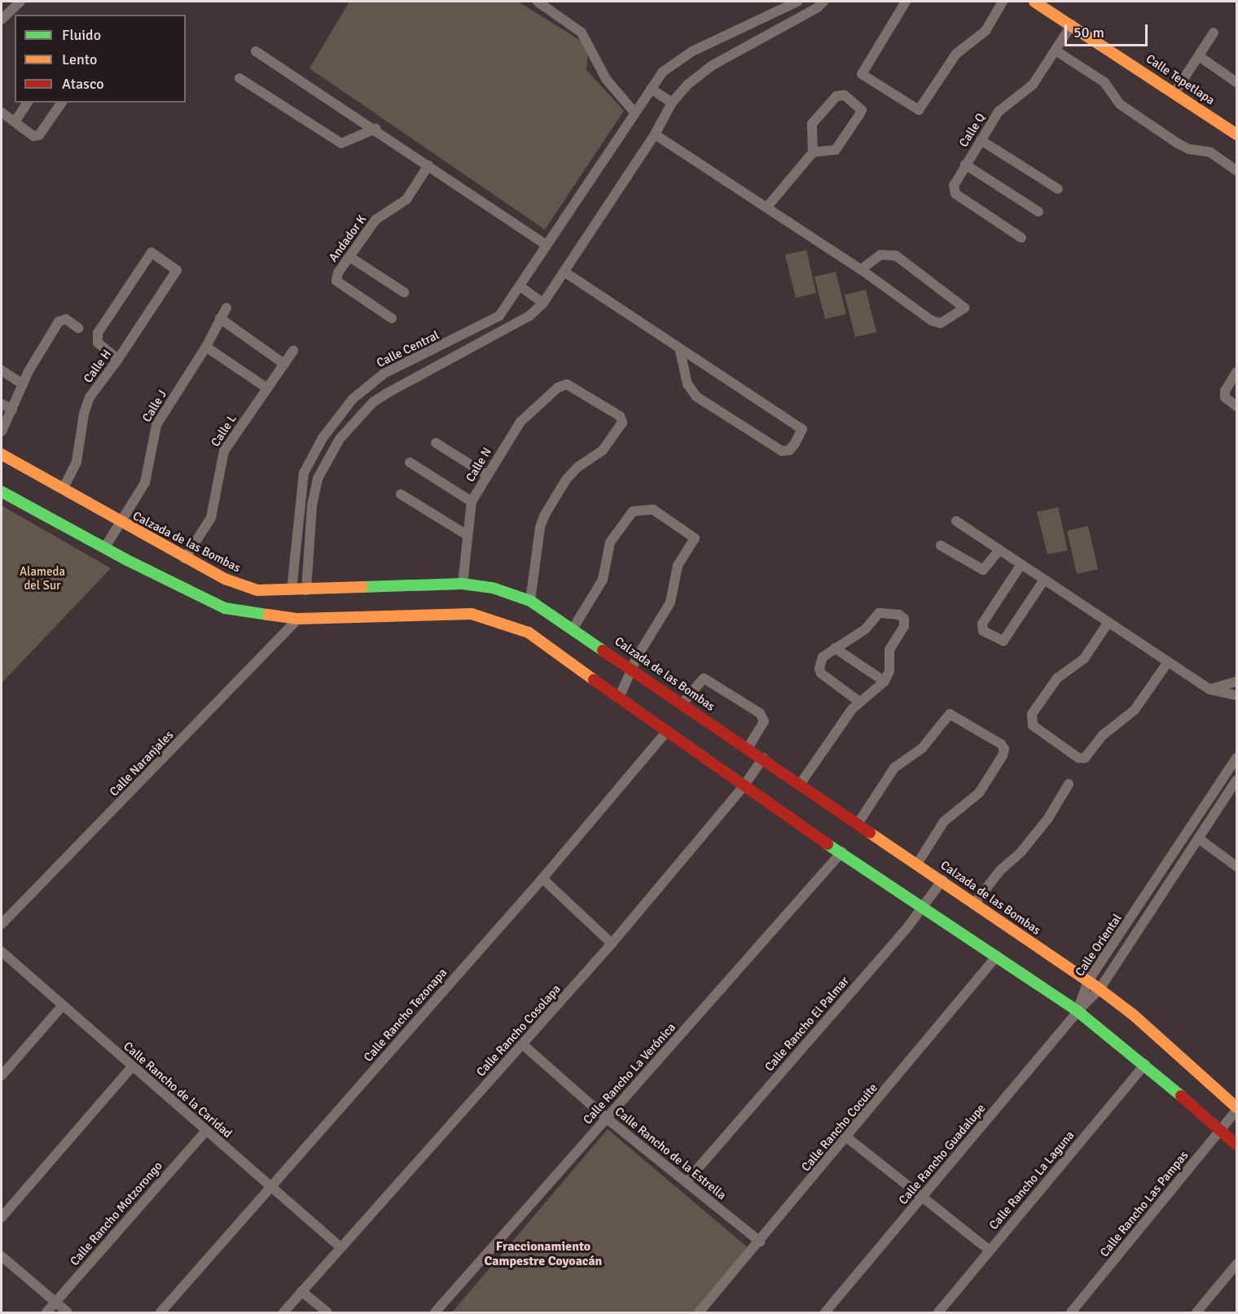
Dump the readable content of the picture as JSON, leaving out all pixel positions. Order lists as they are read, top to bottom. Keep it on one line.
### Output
{"streets":{"main road":["Calle Tepetlapa","Calzada de las Bombas"],"street":["Calle Q","Andador K","Calle Central","Calle H","Calle J","Calle L","Calle N","Calle Naranjales","Calle Oriental","Calle Rancho Tezonapa","Calle Rancho El Palmar","Calle Rancho Cosolapa","Calle Rancho La Verónica","Calle Rancho de la Caridad","Calle Rancho Cocuite","Calle Rancho de la Estrella","Calle Rancho Guadalupe","Calle Rancho La Laguna","Calle Rancho Las Pampas","Calle Rancho Motzorongo"]},"crossings":[["Calle Tepetlapa","Calle Q"],["Calle Central","Calzada de las Bombas"],["Calle H","Calzada de las Bombas"],["Calle J","Calzada de las Bombas"],["Calle L","Calzada de las Bombas"],["Calle N","Calzada de las Bombas"],["Calzada de las Bombas","Calle Oriental"],["Calzada de las Bombas","Calle Rancho El Palmar"],["Calzada de las Bombas","Calle Rancho Cosolapa"],["Calle Oriental","Calle Rancho Guadalupe"],["Calle Rancho Tezonapa","Calle Rancho de la Caridad"],["Calle Rancho El Palmar","Calle Rancho de la Estrella"],["Calle Rancho Cosolapa","Calle Rancho de la Caridad"],["Calle Rancho Cosolapa","Calle Rancho de la Estrella"],["Calle Rancho La Verónica","Calle Rancho de la Estrella"],["Calle Rancho de la Caridad","Calle Rancho Motzorongo"],["Calle Rancho Cocuite","Calle Rancho de la Estrella"]],"districts":["Fraccionamiento Campestre Coyoacán"],"parks":["Alameda del Sur"],"legend":["Fluido","Lento","Atasco"],"scale_bar":"50 m"}
